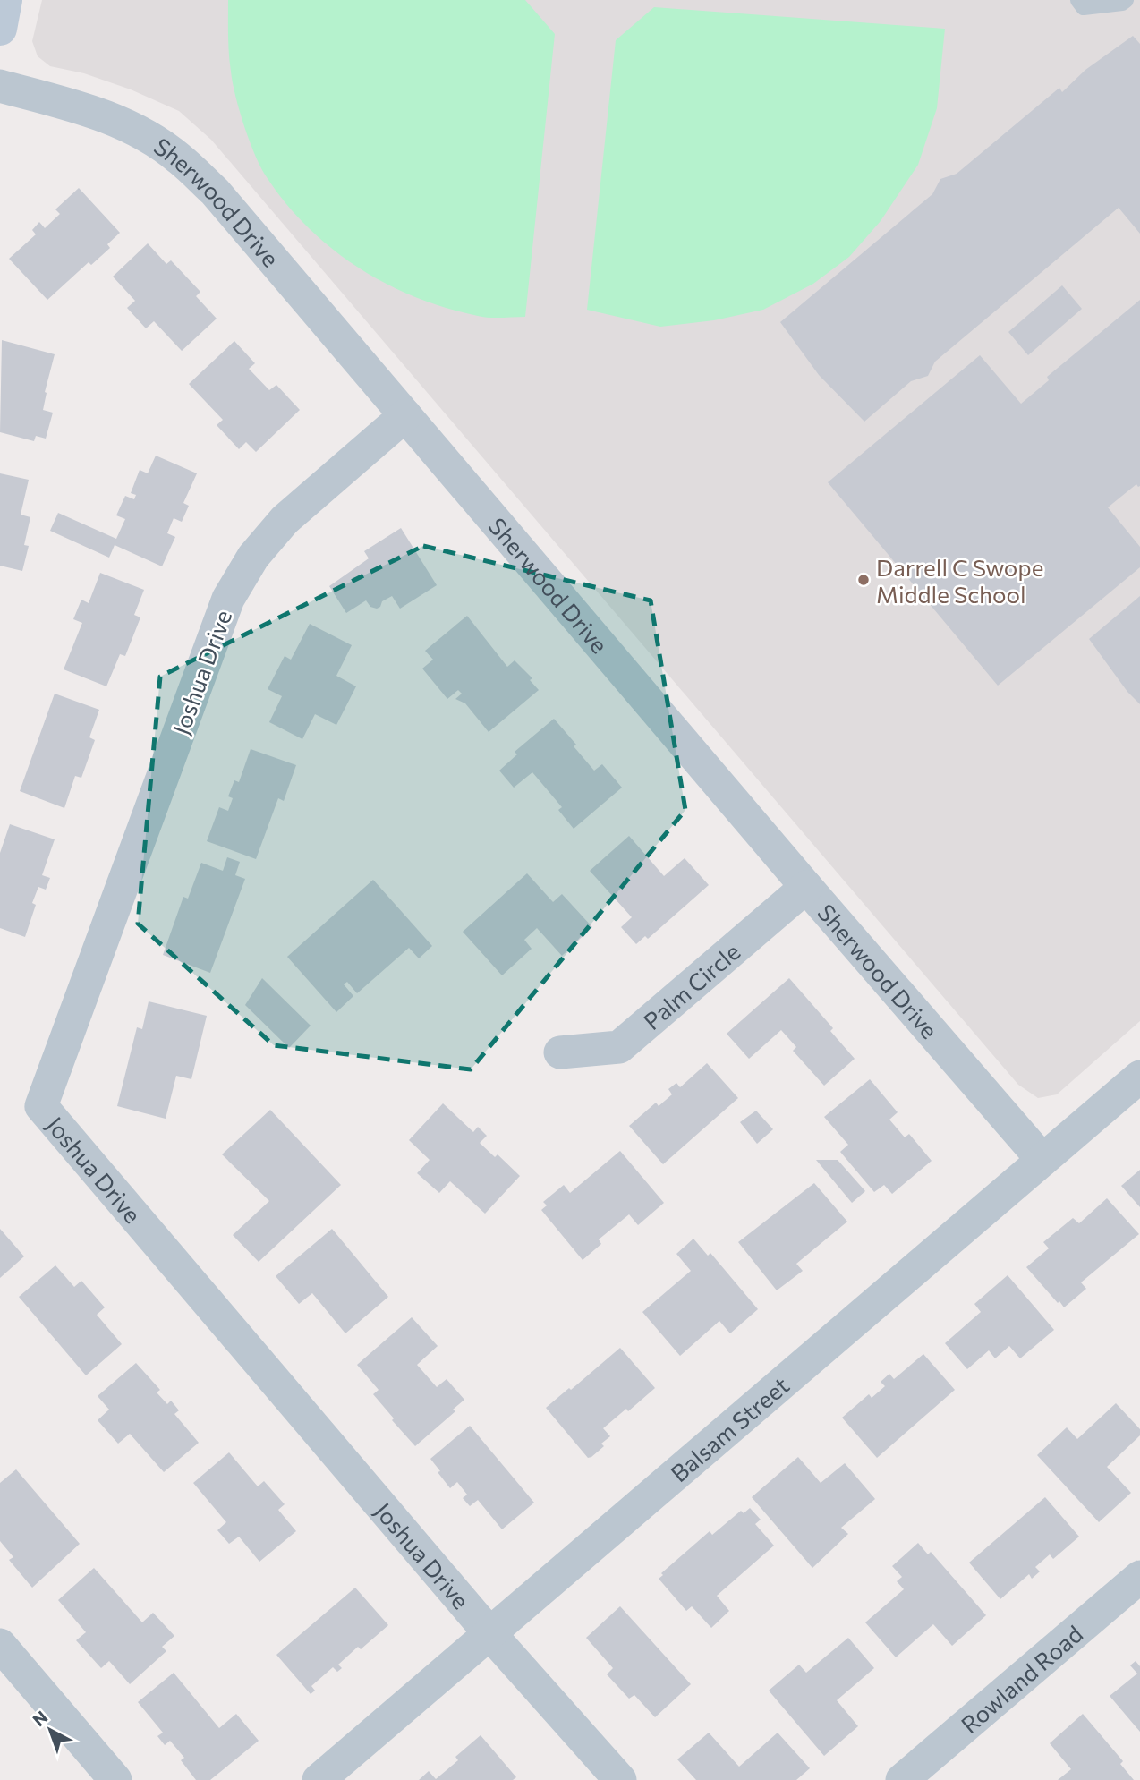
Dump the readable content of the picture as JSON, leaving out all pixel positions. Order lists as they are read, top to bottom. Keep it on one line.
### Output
{"streets":{"street":["Sherwood Drive","Joshua Drive","Palm Circle","Balsam Street","Rowland Road"]},"crossings":[["Sherwood Drive","Joshua Drive"],["Sherwood Drive","Palm Circle"],["Sherwood Drive","Balsam Street"],["Joshua Drive","Balsam Street"]],"places":["Darrell C Swope Middle School"],"north":"top left"}
